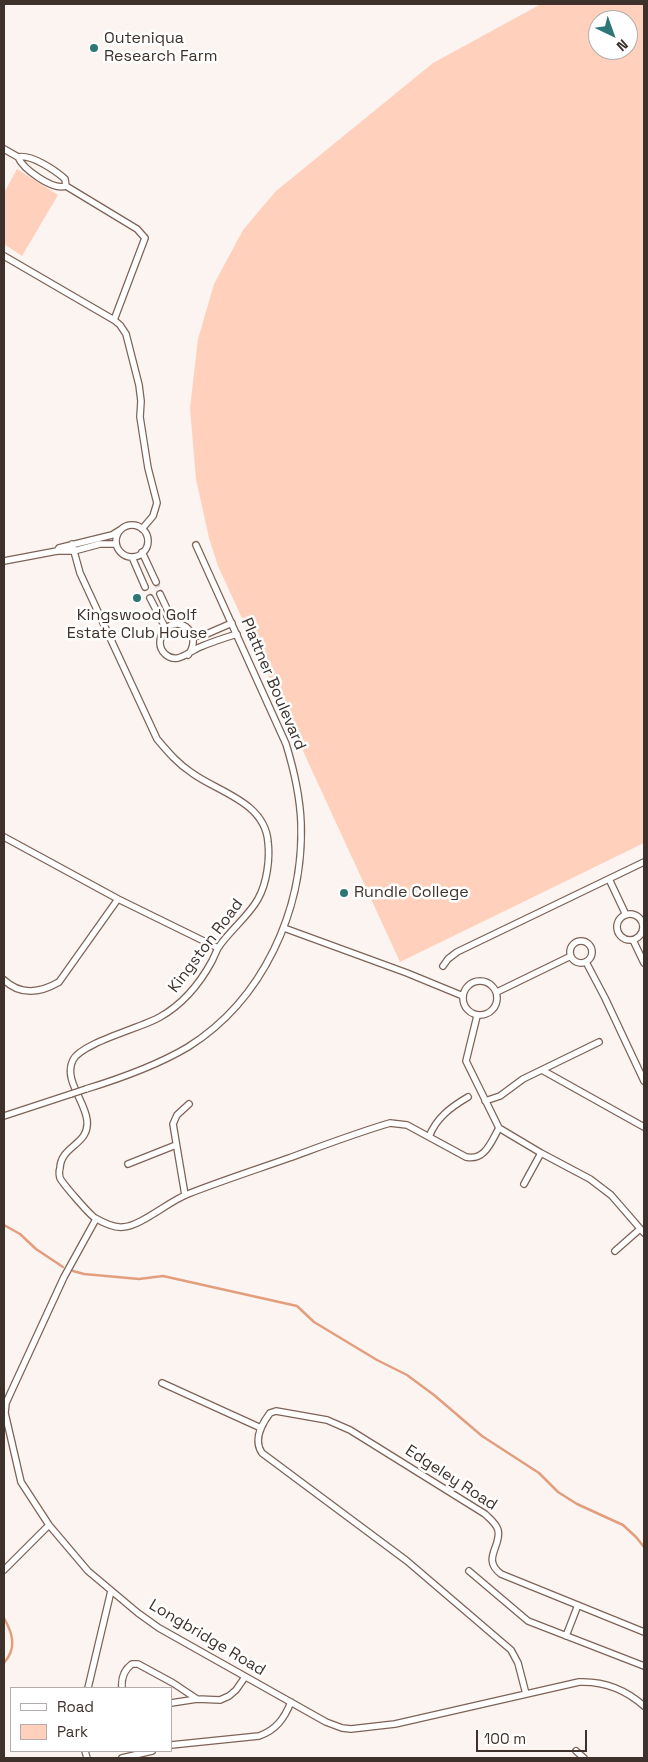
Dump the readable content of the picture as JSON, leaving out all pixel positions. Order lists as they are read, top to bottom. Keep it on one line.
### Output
{"streets":{"street":["Plattner Boulevard","Kingston Road","Edgeley Road","Longbridge Road"]},"crossings":[["Kingston Road","Longbridge Road"]],"places":["Outeniqua Research Farm","Kingswood Golf Estate Club House","Rundle College"],"legend":["Road","Park"],"scale_bar":"100 m","north":"bottom right"}
